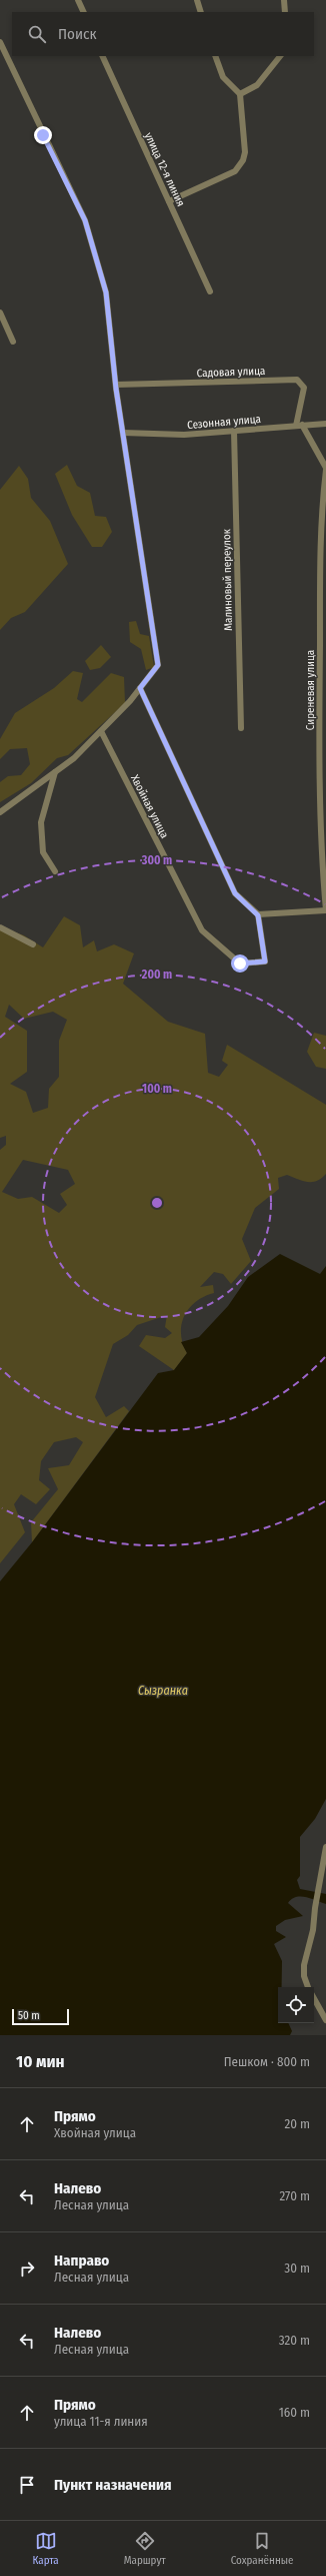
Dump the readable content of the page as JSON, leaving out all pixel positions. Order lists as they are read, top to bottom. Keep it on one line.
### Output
{"streets":{"street":["улица 12-я линия","Садовая улица","Сезонная улица","Малиновый переулок","Сиреневая улица","Хвойная улица"]},"crossings":[["Садовая улица","Сезонная улица"],["Сезонная улица","Малиновый переулок"]],"water":["Сызранка"],"scale_bar":"50 m","page":{"search":"Поиск","scale":"50 m","heading":["10 мин","Пешком · 800 m"],"list":[["Прямо","Хвойная улица","20 m"],["Налево","Лесная улица","270 m"],["Направо","Лесная улица","30 m"],["Налево","Лесная улица","320 m"],["Прямо","улица 11-я линия","160 m"],"Пункт назначения"],"nav":["Карта","Маршрут","Сохранённые"]},"rings":["300 m","200 m","100 m"]}
